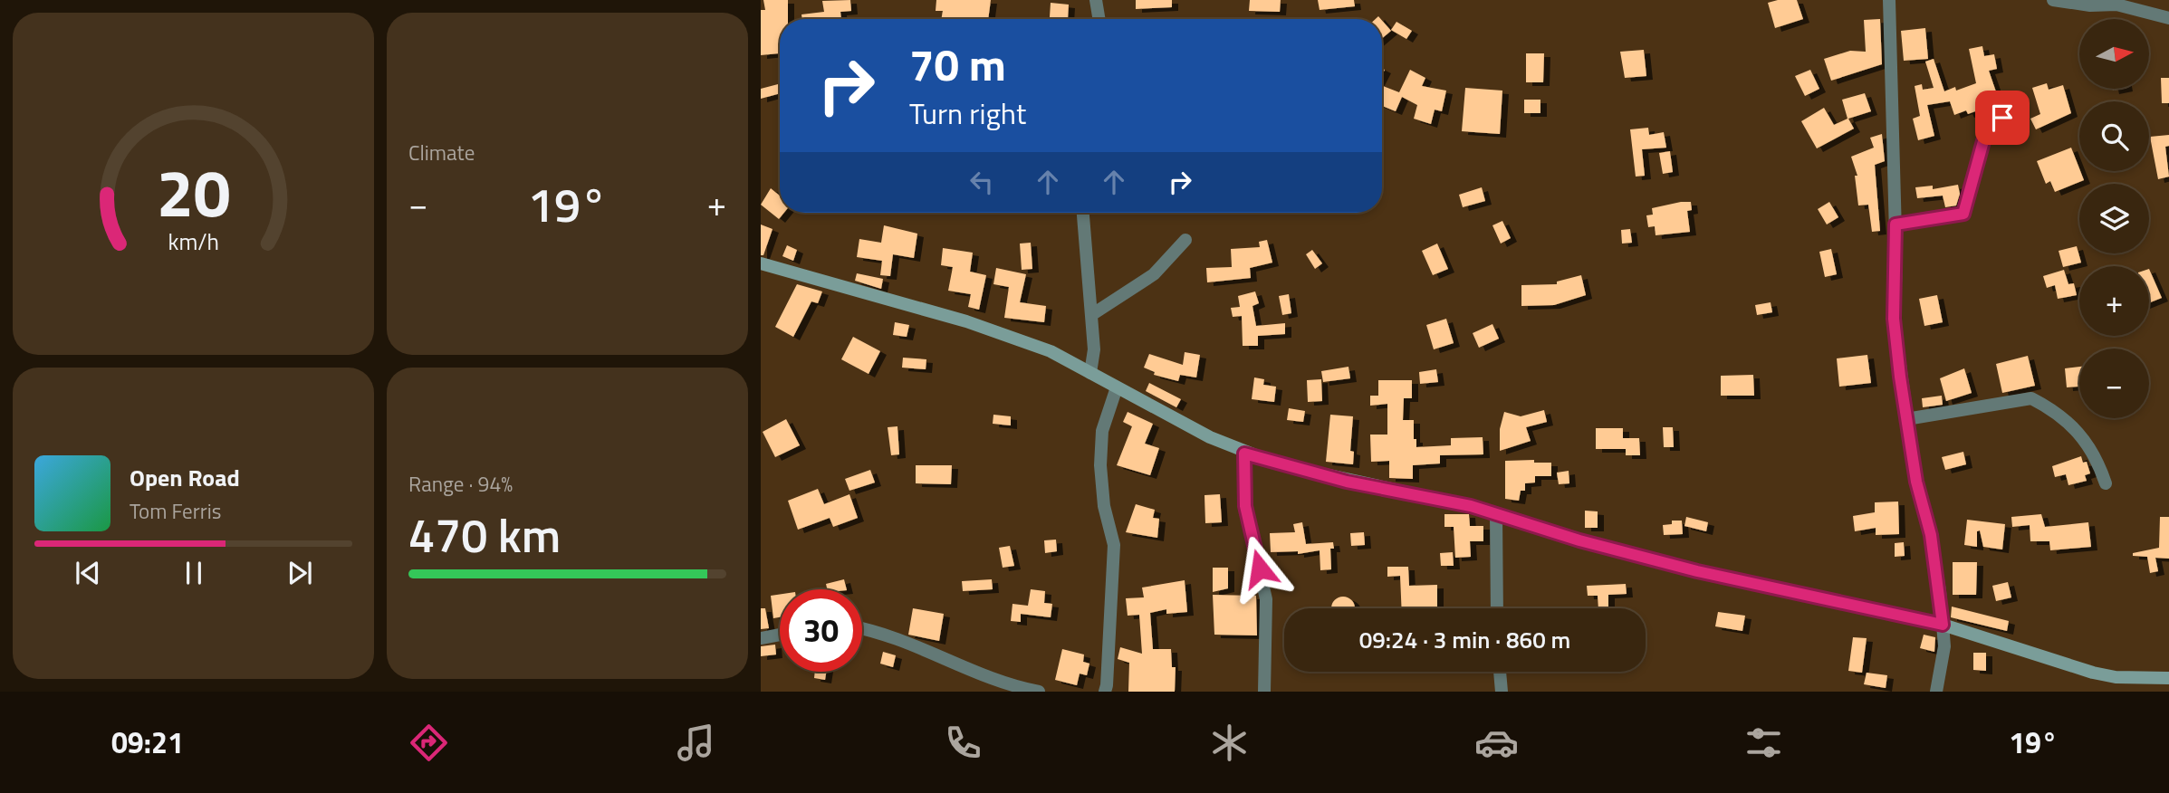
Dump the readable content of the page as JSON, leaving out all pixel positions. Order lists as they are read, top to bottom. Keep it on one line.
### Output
{"north":"right","page":{"tile":["Climate",["Range · 94%","470 km"]],"map_buttons":["+","−"],"turn":["70 m","Turn right"],"heat":["−","19°","+"],"song":["Open Road","Tom Ferris"],"limit":"30","trip":"09:24 · 3 min · 860 m","tabs":["09:21","19°"],"gauge":["20","km/h"]}}
